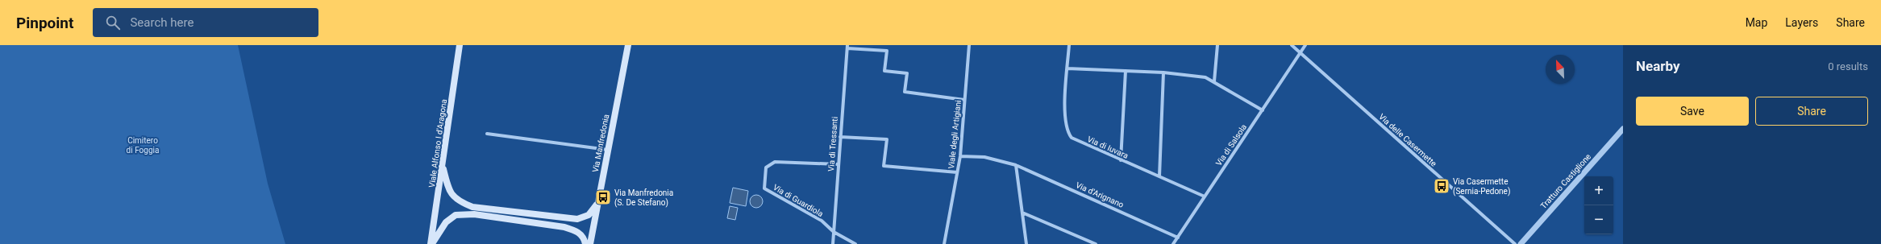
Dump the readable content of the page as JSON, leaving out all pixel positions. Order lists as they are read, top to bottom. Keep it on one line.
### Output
{"streets":{"main road":["Viale Alfonso I d'Aragona","Via Manfredonia"],"street":["Viale degli Artigiani","Via delle Casermette","Via di Tressanti","Via di Salsola","Via di Iuvara","Tratturo Castiglione","Via d'Arignano","Via di Guardiola"]},"crossings":[["Viale degli Artigiani","Via d'Arignano"],["Via delle Casermette","Via di Salsola"],["Via di Tressanti","Via di Guardiola"],["Via di Salsola","Via di Iuvara"],["Via di Salsola","Via d'Arignano"]],"parks":["Cimitero di Foggia"],"places":{"bus stop":["Via Casermette (Sernia-Pedone)","Via Manfredonia (S. De Stefano)"]},"north":"top left","page":{"header":"Pinpoint","search":"Search here","nav":["Map","Layers","Share"],"heading":["Nearby","0 results"],"buttons":["Save","Share"],"map_buttons":["+","−"]}}
